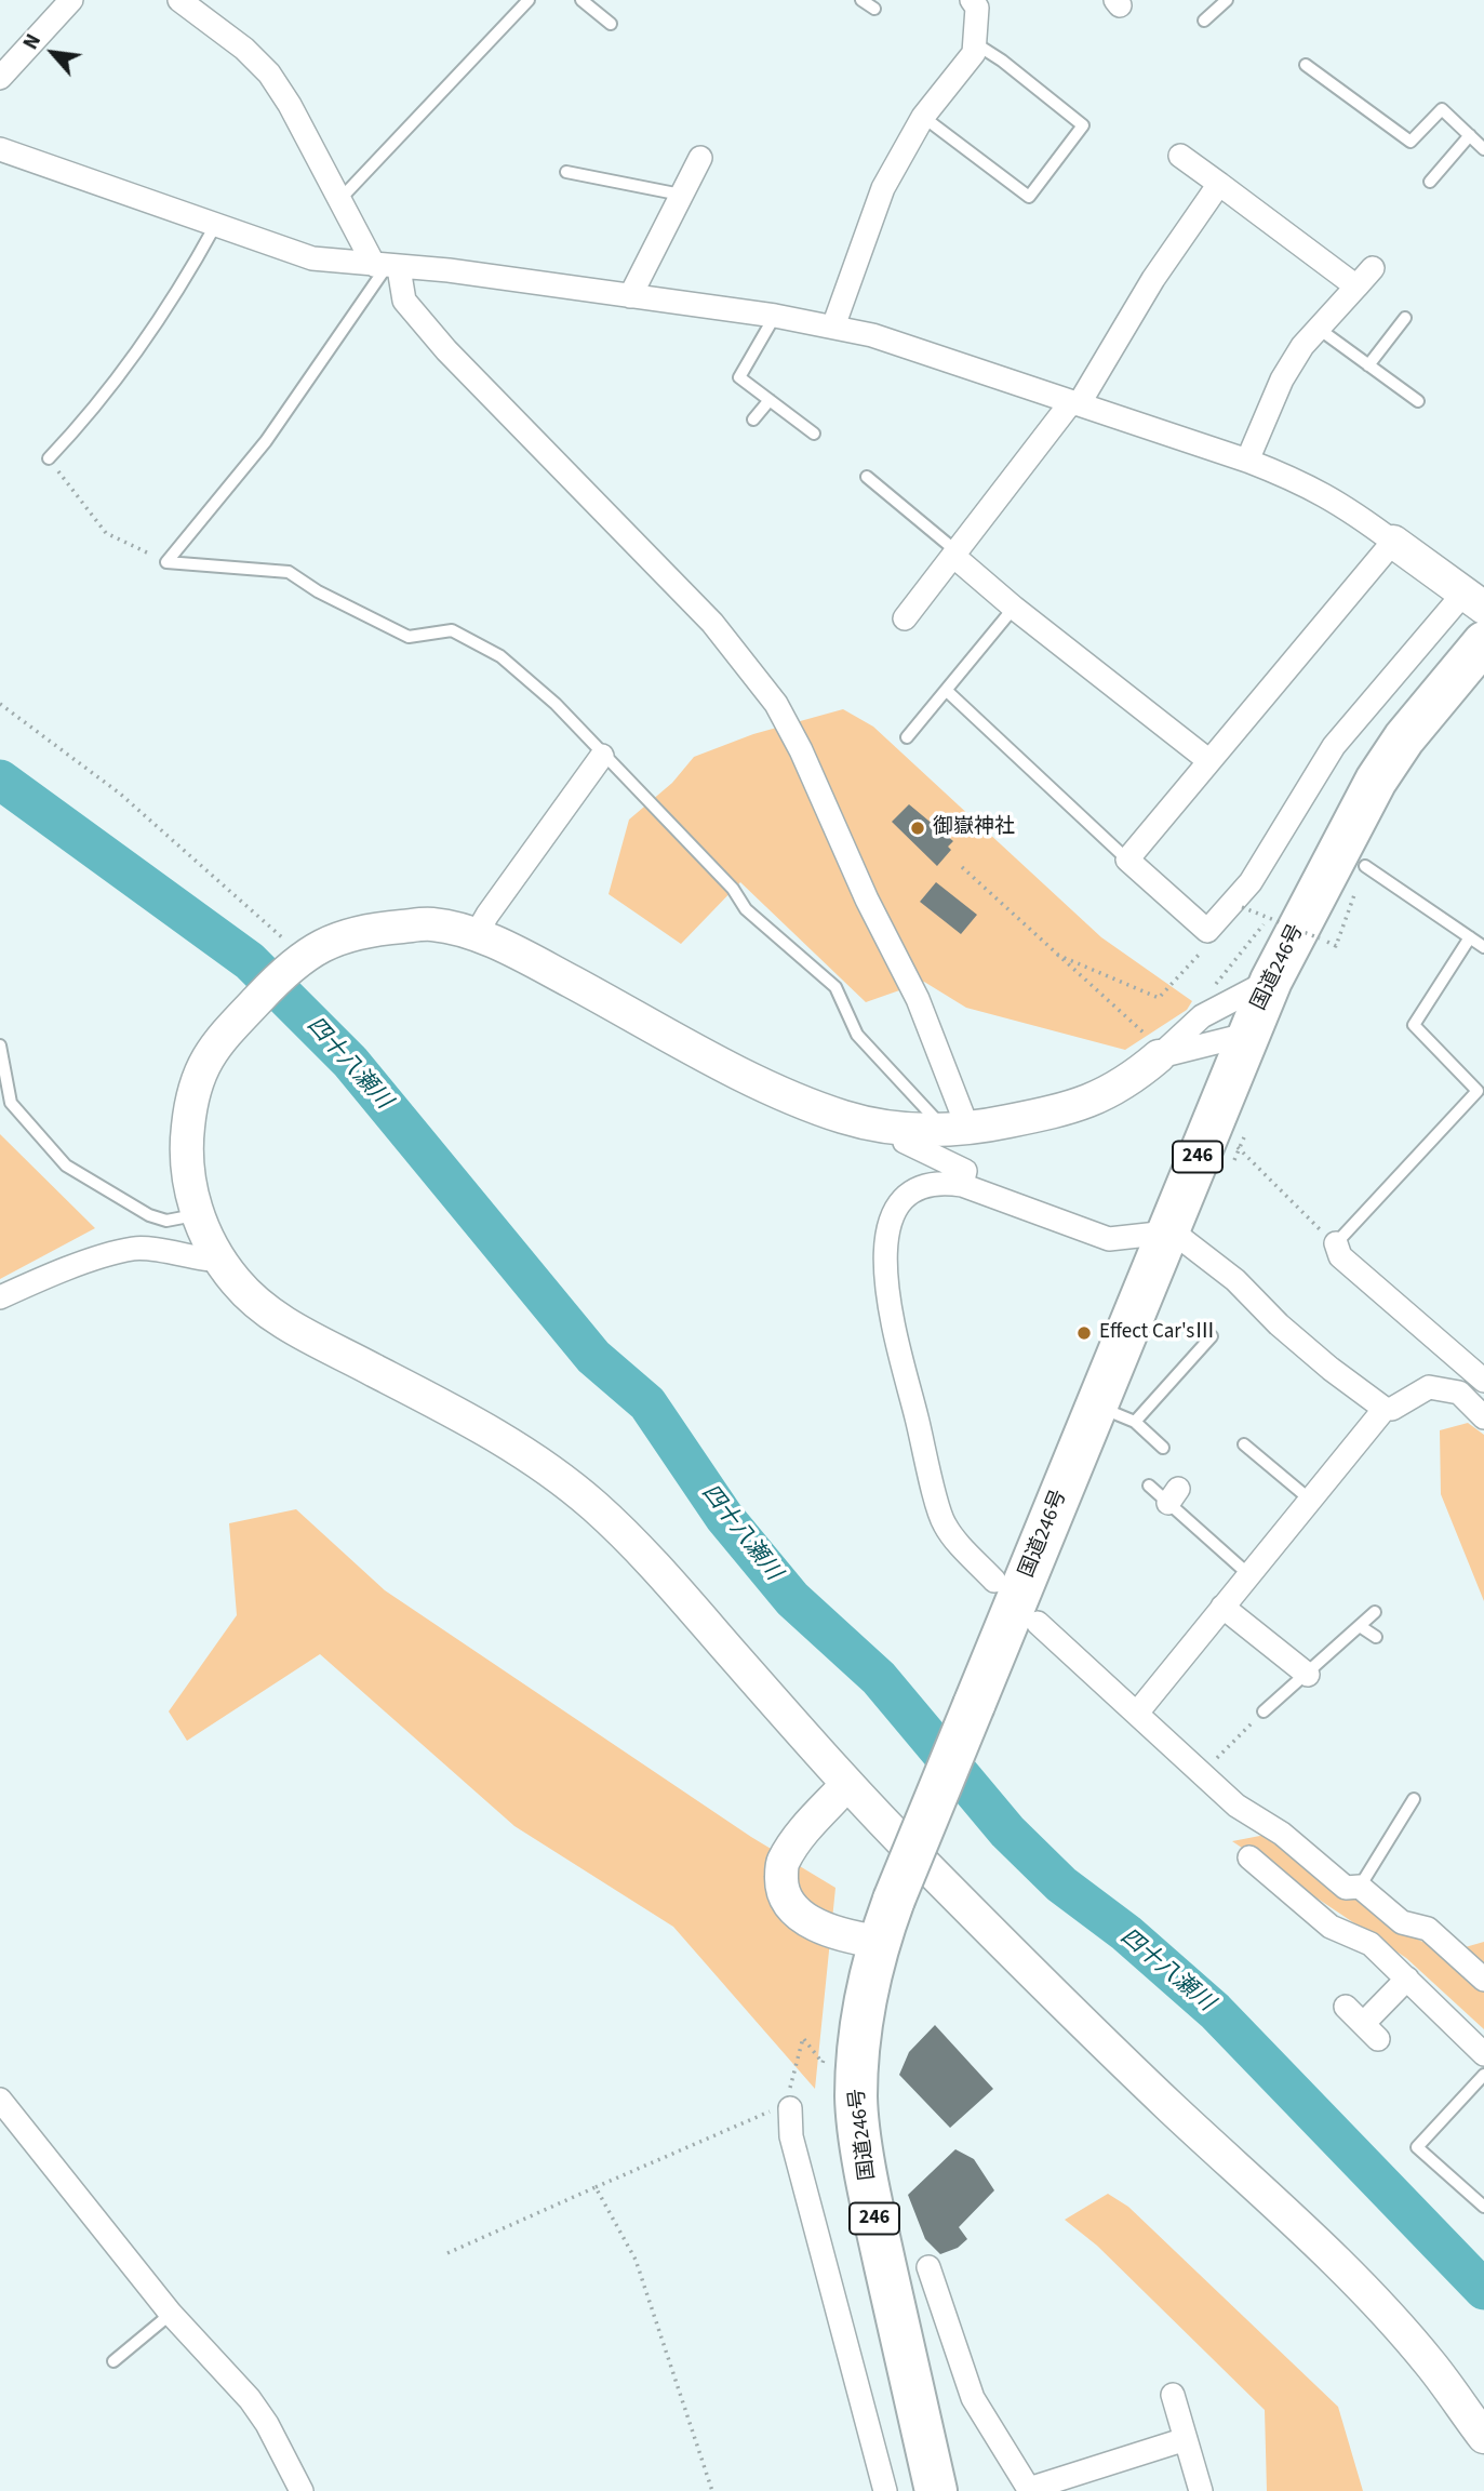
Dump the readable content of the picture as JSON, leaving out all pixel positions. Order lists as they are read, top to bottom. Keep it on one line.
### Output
{"streets":{"highway":["国道246号","246"]},"water":["四十八瀬川"],"places":["御嶽神社","Effect Car'sⅢ"],"north":"top left"}
